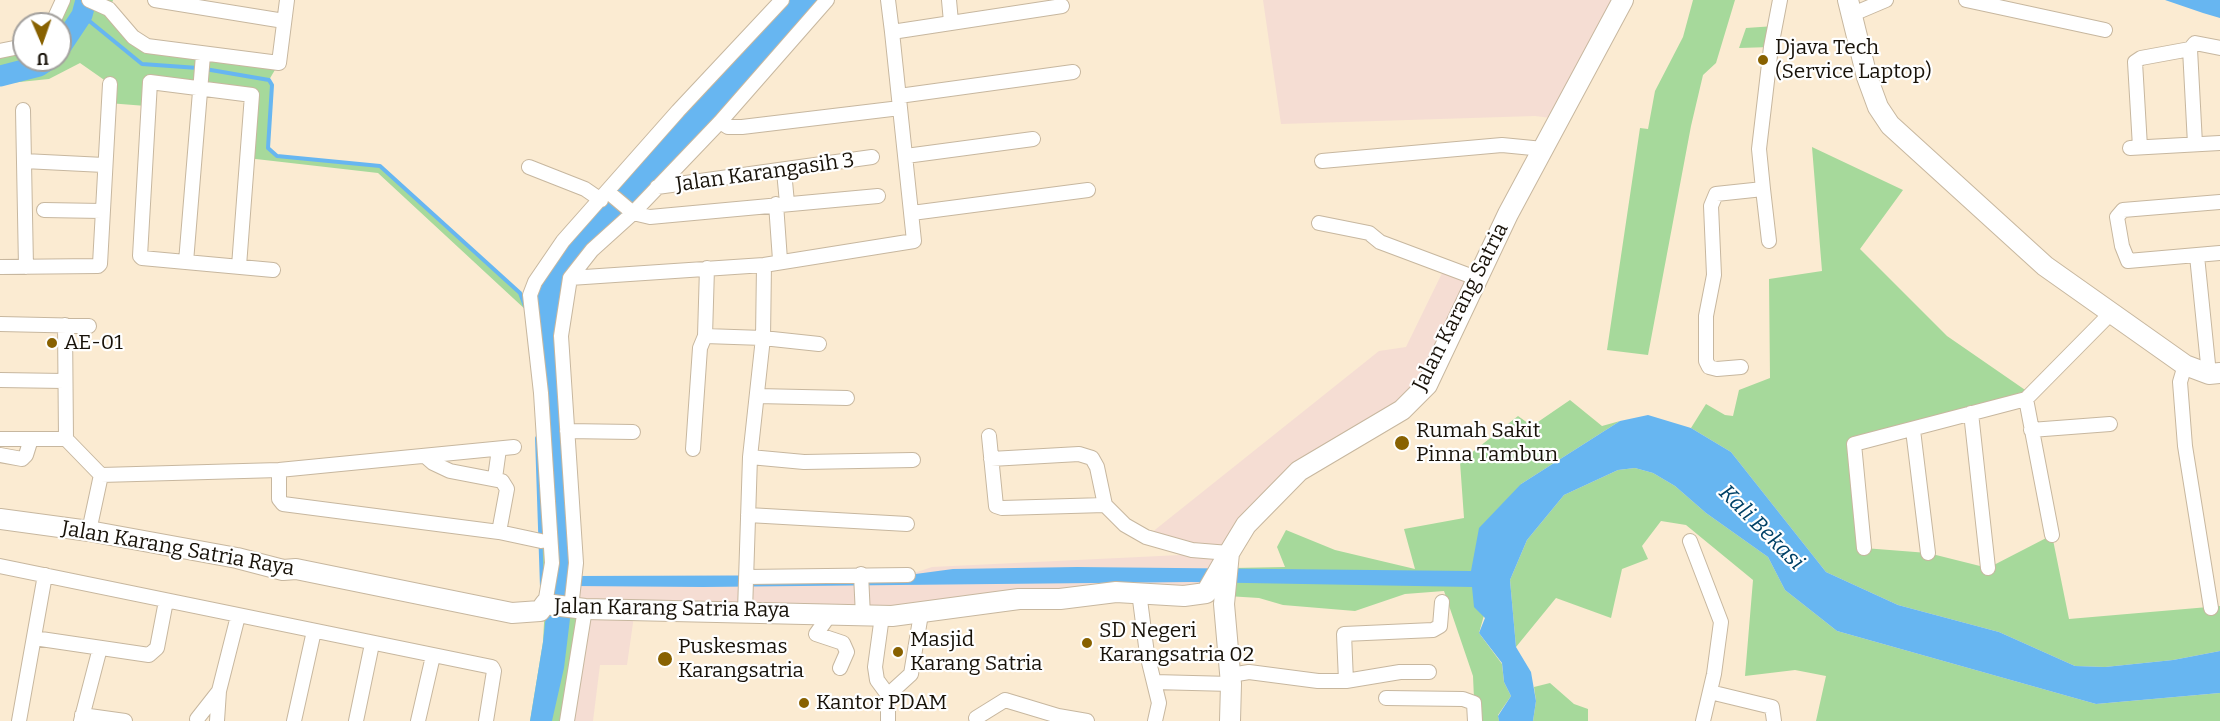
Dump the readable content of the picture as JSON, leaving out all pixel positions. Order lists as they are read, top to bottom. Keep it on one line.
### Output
{"streets":{"street":["Jalan Karangasih 3","Jalan Karang Satria","Jalan Karang Satria Raya"]},"water":["Kali Bekasi"],"places":["Djava Tech (Service Laptop)","AE-01","Rumah Sakit Pinna Tambun","SD Negeri Karangsatria 02","Masjid Karang Satria","Puskesmas Karangsatria","Kantor PDAM"],"north":"bottom"}
